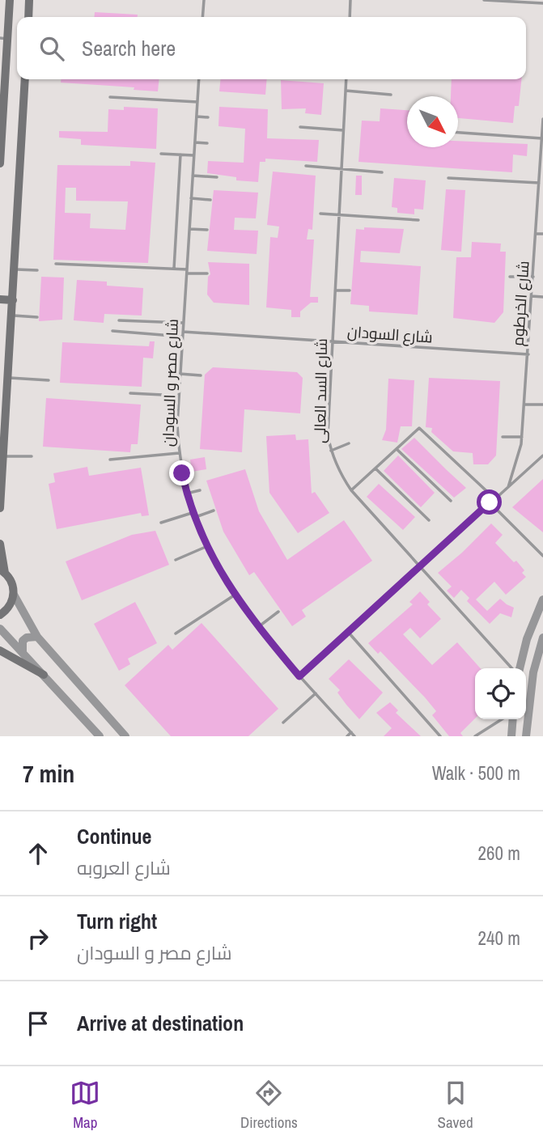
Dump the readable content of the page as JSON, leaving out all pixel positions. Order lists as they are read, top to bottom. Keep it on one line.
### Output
{"streets":{"lane":["شارع الخرطوم","شارع السودان","شارع مصر و السودان","شارع السد العالى"]},"crossings":[["شارع الخرطوم","شارع السودان"],["شارع السودان","شارع مصر و السودان"],["شارع السودان","شارع السد العالى"]],"north":"bottom right","page":{"search":"Search here","heading":["7 min","Walk · 500 m"],"list":[["Continue","شارع العروبه","260 m"],["Turn right","شارع مصر و السودان","240 m"],"Arrive at destination"],"nav":["Map","Directions","Saved"]}}
